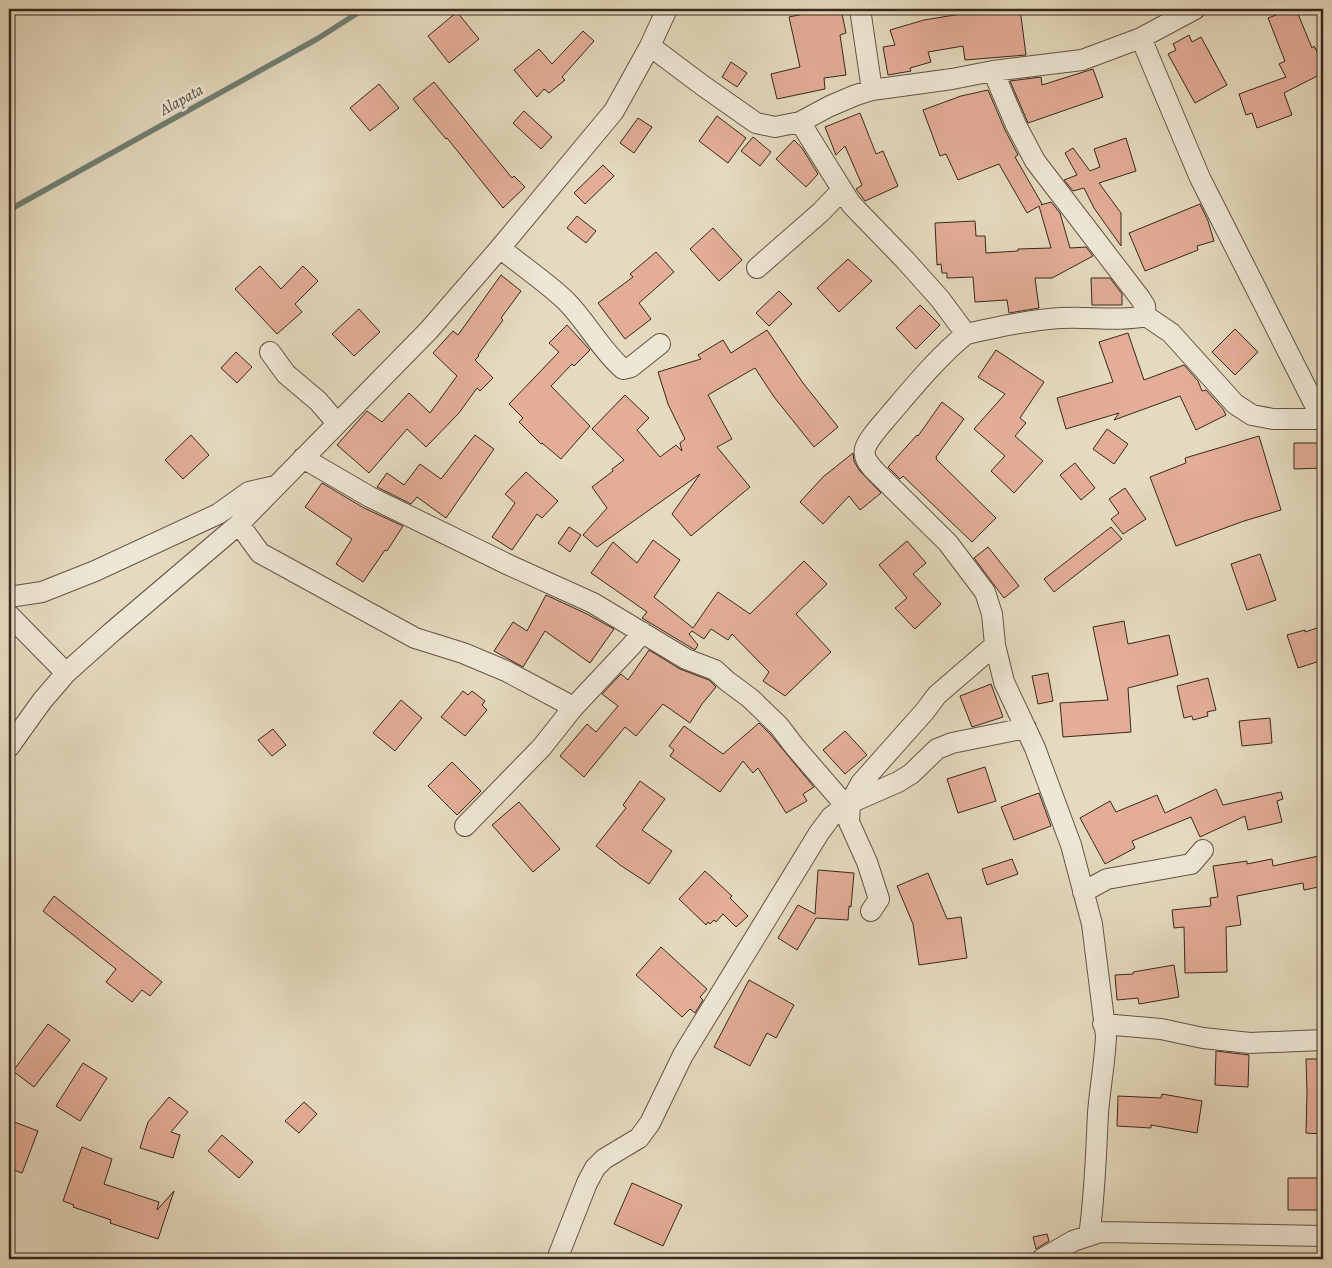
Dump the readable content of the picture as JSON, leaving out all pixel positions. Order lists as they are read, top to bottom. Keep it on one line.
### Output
{"water":["Alapata"]}
